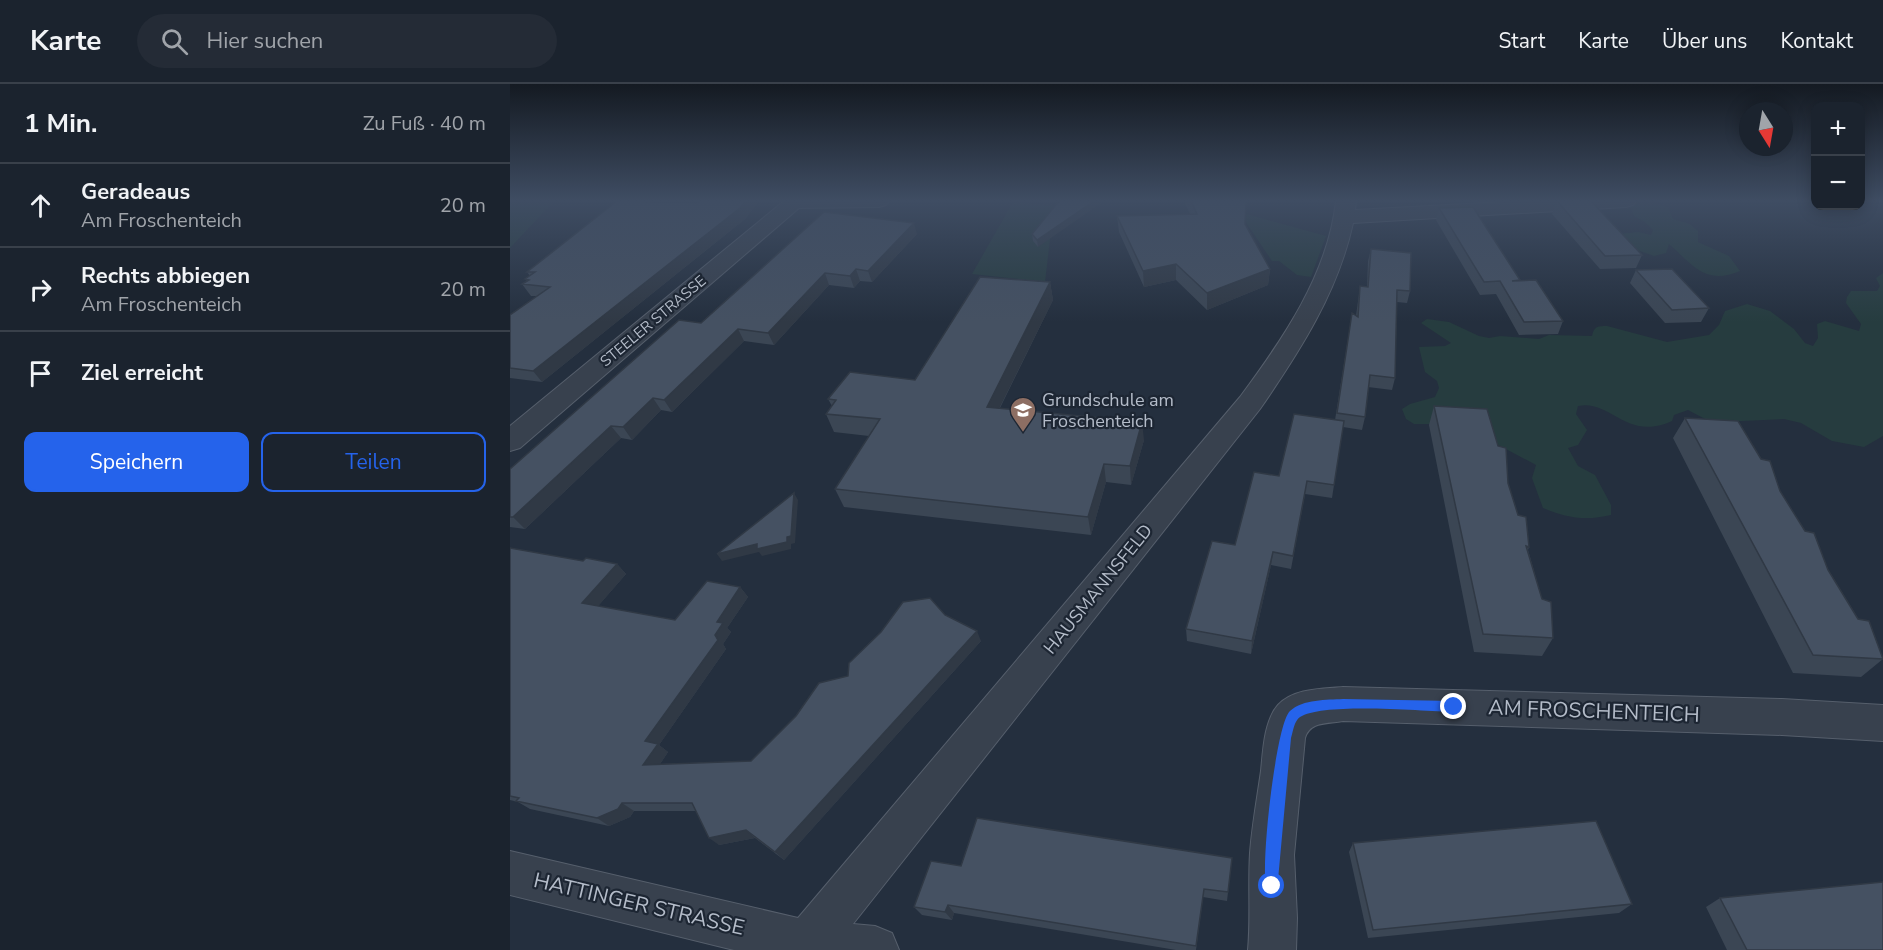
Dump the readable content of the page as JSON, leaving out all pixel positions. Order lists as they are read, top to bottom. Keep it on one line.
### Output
{"streets":{"street":["STEELER STRASSE","HAUSMANNSFELD","AM FROSCHENTEICH","HATTINGER STRASSE"]},"crossings":[["HAUSMANNSFELD","HATTINGER STRASSE"]],"places":{"school or university":["Grundschule am Froschenteich"]},"north":"bottom","page":{"header":"Karte","search":"Hier suchen","nav":["Start","Karte","Über uns","Kontakt"],"heading":["1 Min.","Zu Fuß · 40 m"],"map_buttons":["+","−"],"list":[["Geradeaus","Am Froschenteich","20 m"],["Rechts abbiegen","Am Froschenteich","20 m"],"Ziel erreicht"],"buttons":["Speichern","Teilen"]}}
